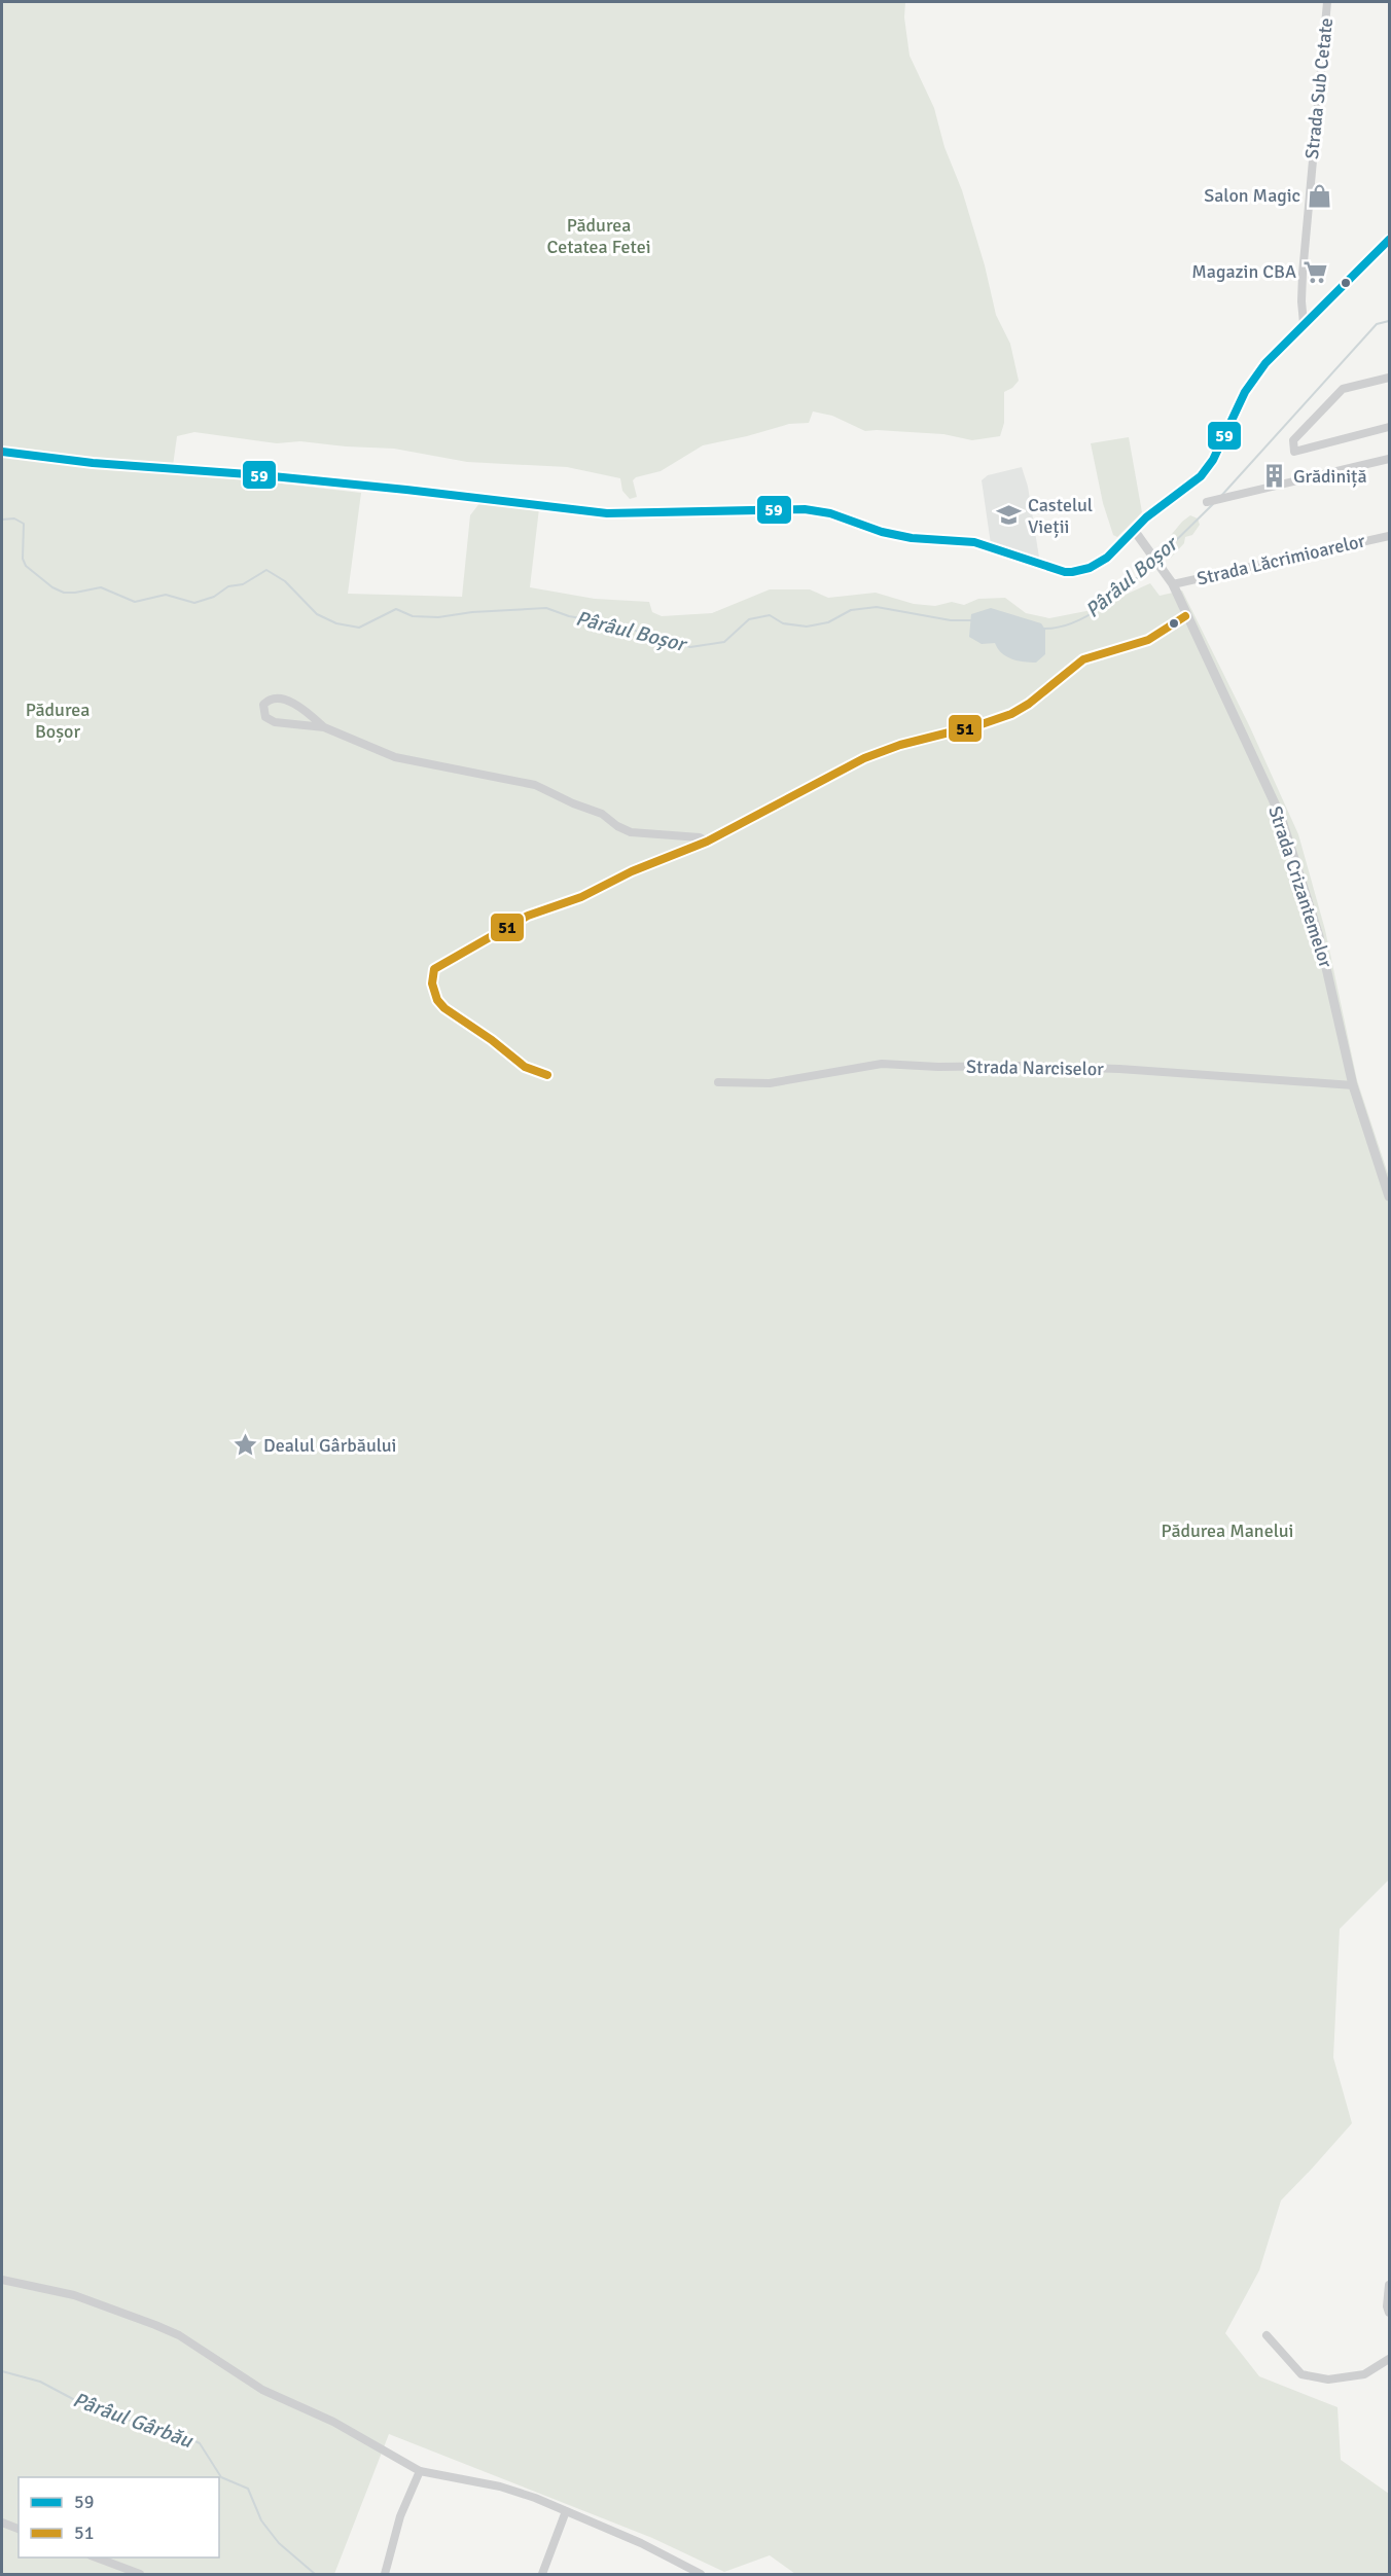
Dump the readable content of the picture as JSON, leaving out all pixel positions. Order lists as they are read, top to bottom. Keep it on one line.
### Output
{"streets":{"street":["Strada Sub Cetate","Strada Lăcrimioarelor","Strada Crizantemelor","Strada Narciselor"]},"crossings":[["Strada Lăcrimioarelor","Strada Crizantemelor"],["Strada Crizantemelor","Strada Narciselor"]],"water":["Pârâul Boșor","Pârâul Gârbău"],"parks":["Pădurea Cetatea Fetei","Pădurea Boșor","Pădurea Manelui"],"places":{"shop":["Salon Magic"],"supermarket":["Magazin CBA"],"building":["Grădiniță"],"school or university":["Castelul Vieții"],"place":["Dealul Gârbăului"]},"lines":["transit line 59","transit line 51"],"legend":["59","51"]}
